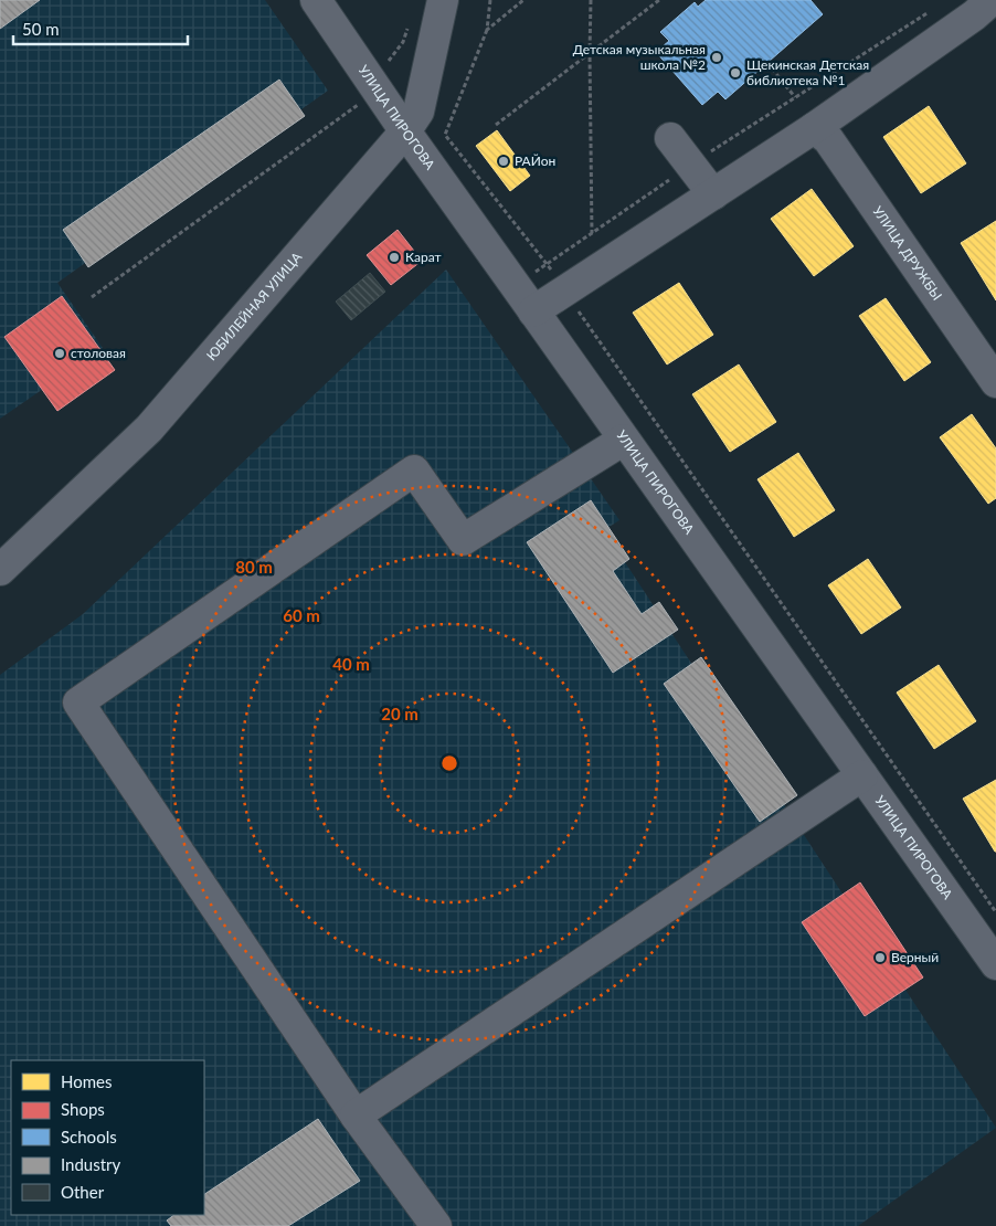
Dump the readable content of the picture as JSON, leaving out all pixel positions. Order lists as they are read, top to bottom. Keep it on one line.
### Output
{"streets":{"street":["УЛИЦА ПИРОГОВА","УЛИЦА ДРУЖБЫ","ЮБИЛЕЙНАЯ УЛИЦА"]},"crossings":[["УЛИЦА ПИРОГОВА","ЮБИЛЕЙНАЯ УЛИЦА"]],"places":["Детская музыкальная школа №2","Щекинская Детская библиотека №1","РАЙон","Карат","столовая","Верный"],"legend":["Homes","Shops","Schools","Industry","Other"],"scale_bar":"50 m","rings":["80 m","60 m","40 m","20 m"]}
